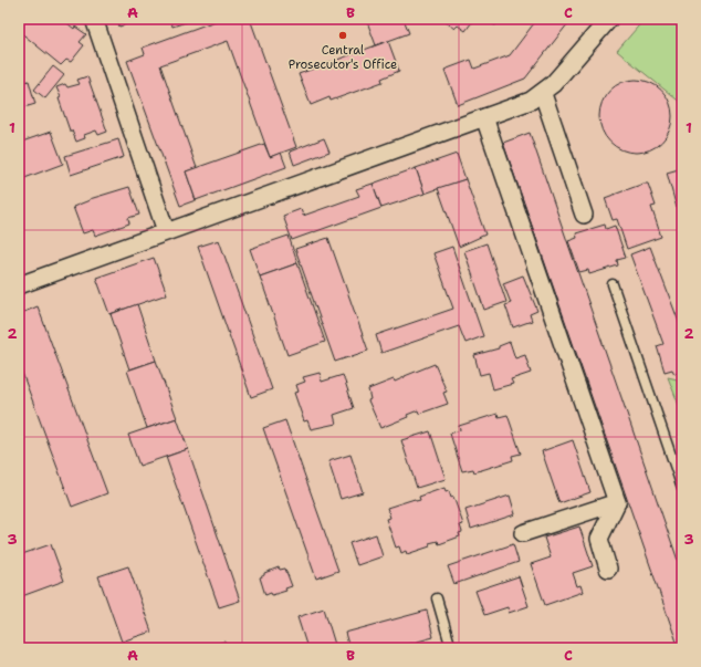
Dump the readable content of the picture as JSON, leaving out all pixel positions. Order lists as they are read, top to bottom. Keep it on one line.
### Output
{"places":["Central Prosecutor's Office"],"grid":{"columns":["A","B","C"],"rows":["1","2","3"]}}
